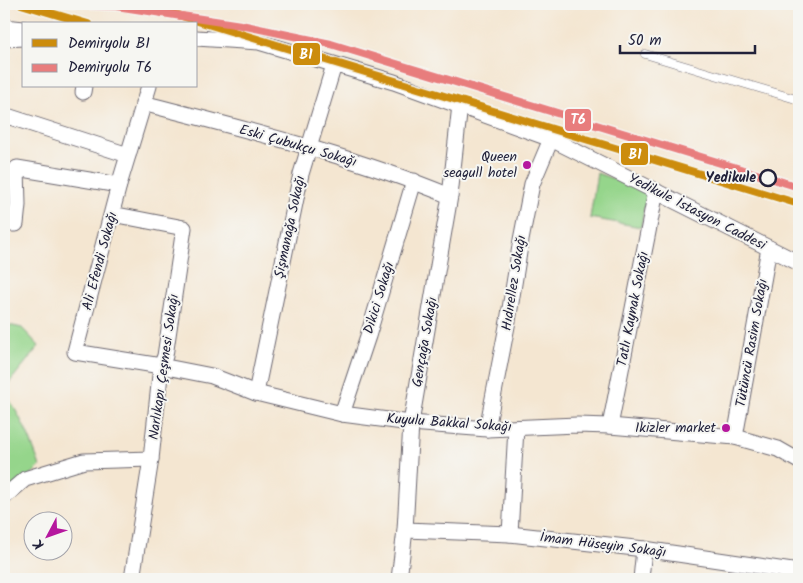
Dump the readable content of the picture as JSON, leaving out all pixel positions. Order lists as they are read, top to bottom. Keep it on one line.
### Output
{"streets":{"street":["Eski Çubukçu Sokağı","Yedikule İstasyon Caddesi","Şişmanağa Sokağı","Ali Efendi Sokağı","Hıdırellez Sokağı","Dikici Sokağı","Tatlı Kaynak Sokağı","Gençağa Sokağı","Tütüncü Rasim Sokağı","Narlıkapı Çeşmesi Sokağı","Kuyulu Bakkal Sokağı","İmam Hüseyin Sokağı"]},"crossings":[["Eski Çubukçu Sokağı","Şişmanağa Sokağı"],["Eski Çubukçu Sokağı","Ali Efendi Sokağı"],["Eski Çubukçu Sokağı","Dikici Sokağı"],["Eski Çubukçu Sokağı","Gençağa Sokağı"],["Yedikule İstasyon Caddesi","Şişmanağa Sokağı"],["Yedikule İstasyon Caddesi","Hıdırellez Sokağı"],["Yedikule İstasyon Caddesi","Tatlı Kaynak Sokağı"],["Yedikule İstasyon Caddesi","Gençağa Sokağı"],["Yedikule İstasyon Caddesi","Tütüncü Rasim Sokağı"],["Şişmanağa Sokağı","Kuyulu Bakkal Sokağı"],["Ali Efendi Sokağı","Narlıkapı Çeşmesi Sokağı"],["Ali Efendi Sokağı","Kuyulu Bakkal Sokağı"],["Hıdırellez Sokağı","Kuyulu Bakkal Sokağı"],["Dikici Sokağı","Kuyulu Bakkal Sokağı"],["Tatlı Kaynak Sokağı","Kuyulu Bakkal Sokağı"],["Gençağa Sokağı","Kuyulu Bakkal Sokağı"],["Gençağa Sokağı","İmam Hüseyin Sokağı"],["Tütüncü Rasim Sokağı","Kuyulu Bakkal Sokağı"],["Narlıkapı Çeşmesi Sokağı","Kuyulu Bakkal Sokağı"]],"places":["Queen seagull hotel","Yedikule","Ikizler market"],"lines":["rail line B1","rail line T6"],"legend":["Demiryolu B1","Demiryolu T6"],"scale_bar":"50 m","north":"bottom left"}
